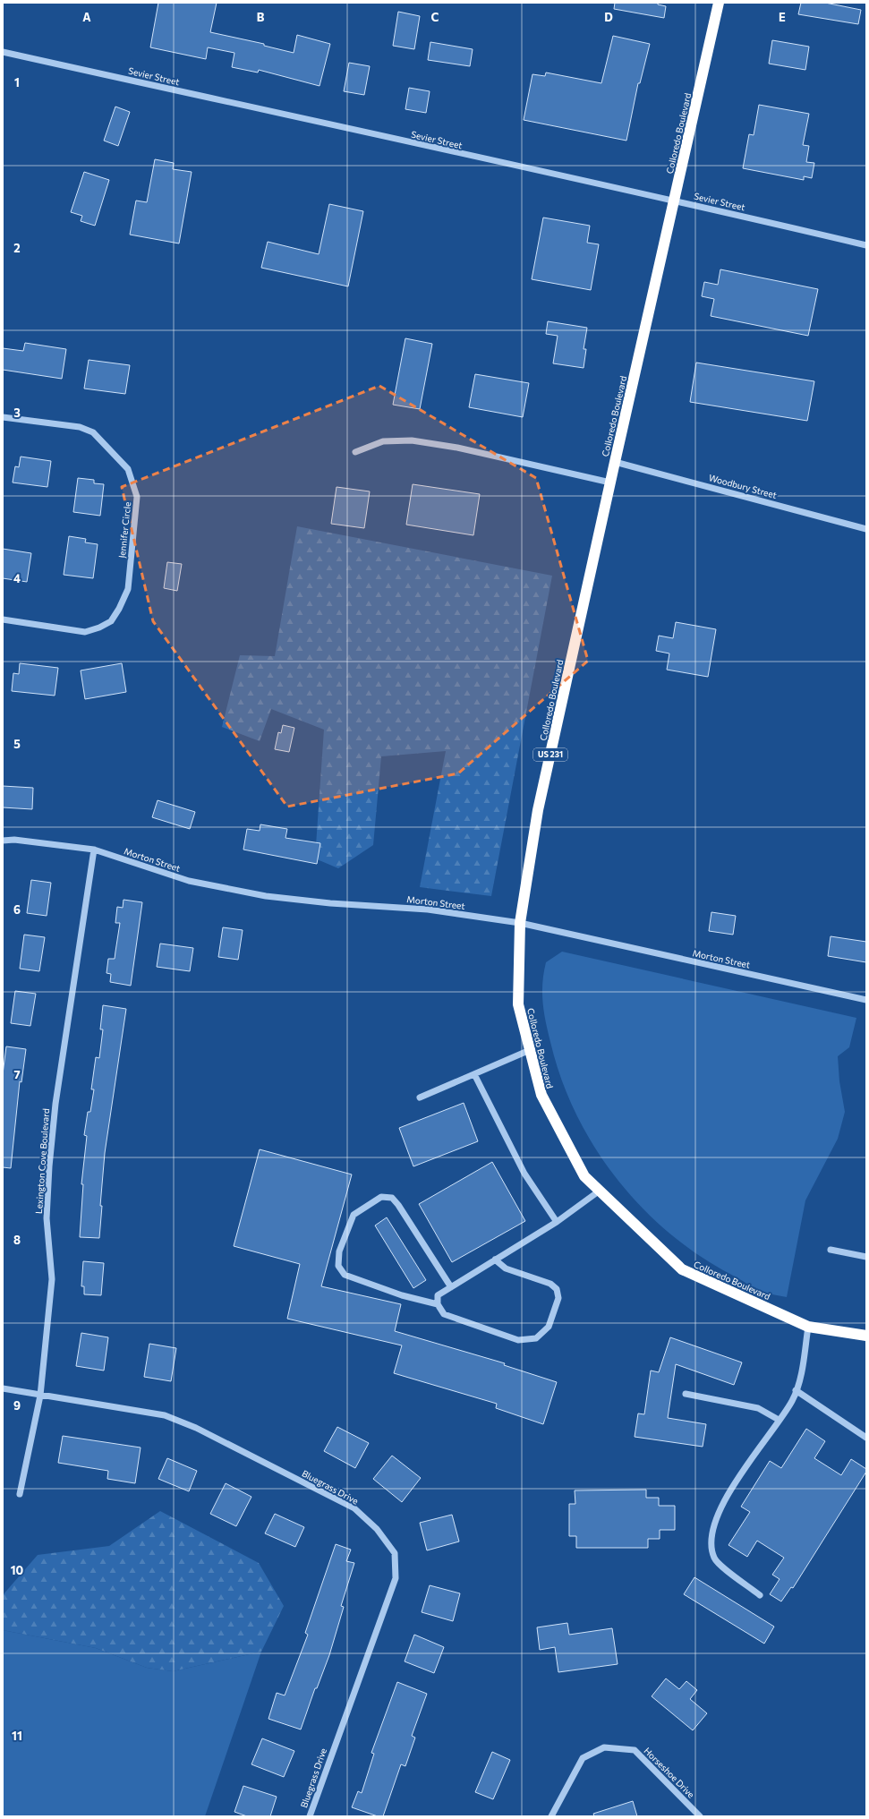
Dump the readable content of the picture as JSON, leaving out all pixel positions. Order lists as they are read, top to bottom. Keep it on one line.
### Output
{"streets":{"highway":["Colloredo Boulevard","US 231"],"street":["Sevier Street","Woodbury Street","Jennifer Circle","Morton Street","Lexington Cove Boulevard","Bluegrass Drive","Horseshoe Drive"]},"crossings":[["Sevier Street","Colloredo Boulevard"],["Colloredo Boulevard","Woodbury Street"],["Colloredo Boulevard","Morton Street"],["Morton Street","Lexington Cove Boulevard"],["Lexington Cove Boulevard","Bluegrass Drive"]],"grid":{"columns":["A","B","C","D","E"],"rows":["1","2","3","4","5","6","7","8","9","10","11"]}}
